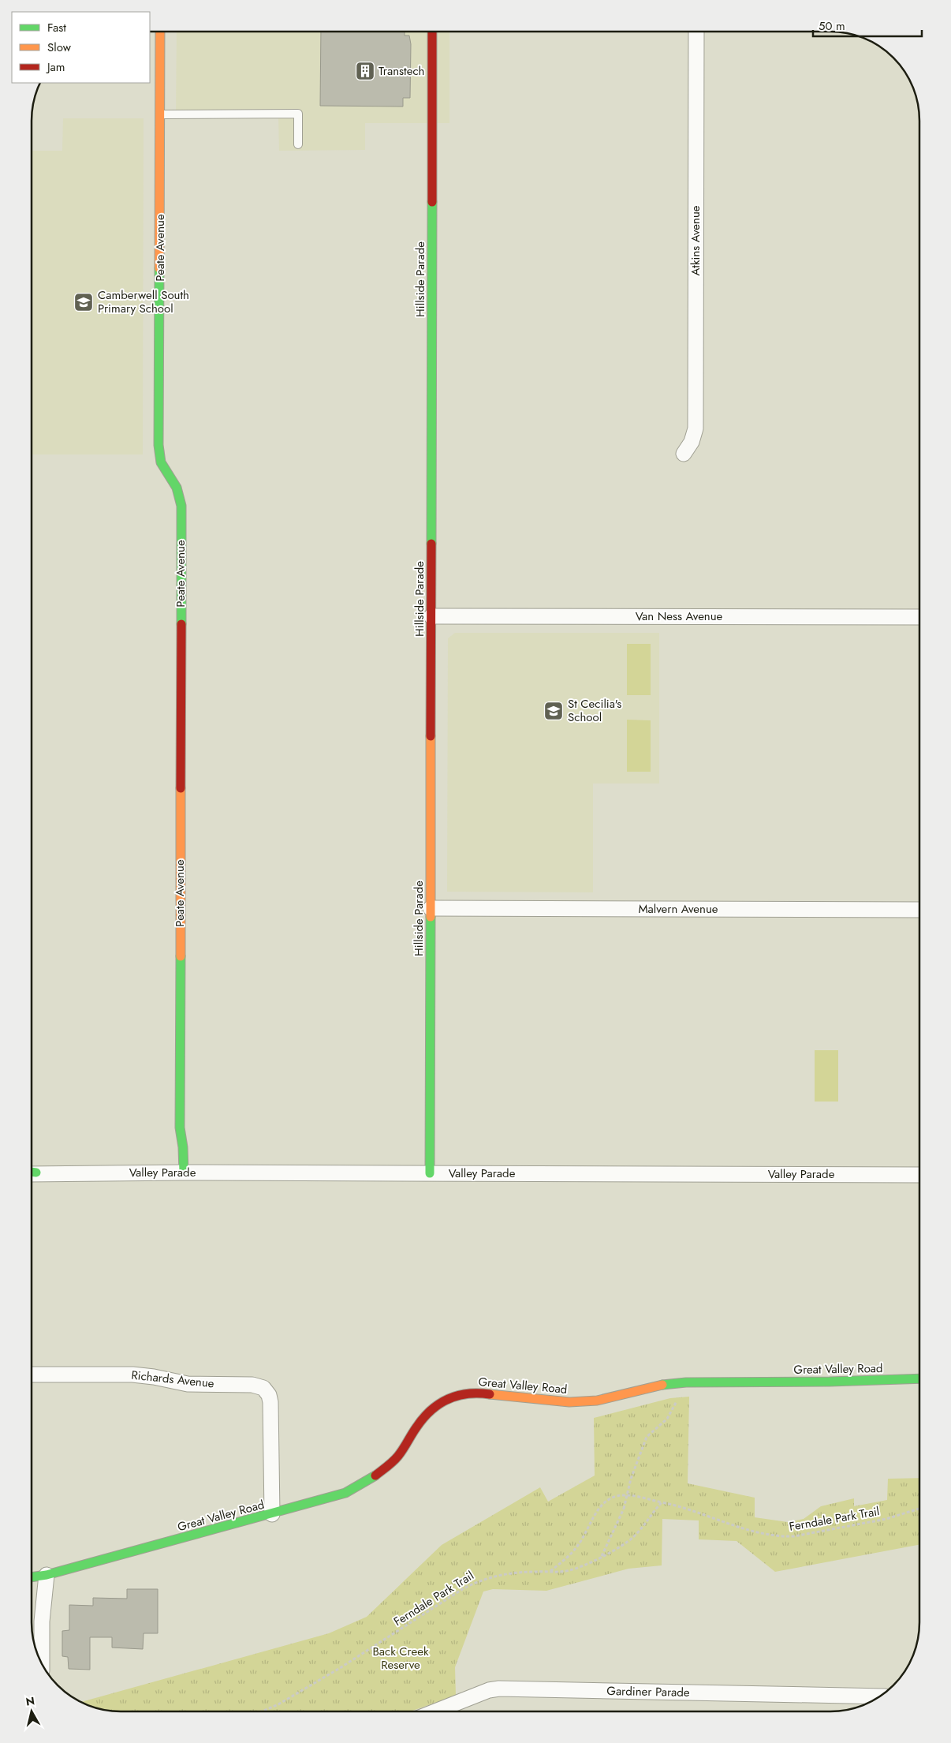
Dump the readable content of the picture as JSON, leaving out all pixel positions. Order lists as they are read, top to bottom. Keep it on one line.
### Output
{"streets":{"street":["Atkins Avenue","Peate Avenue","Hillside Parade","Van Ness Avenue","Malvern Avenue","Valley Parade","Great Valley Road","Richards Avenue","Gardiner Parade"],"path":["Ferndale Park Trail"]},"crossings":[["Peate Avenue","Valley Parade"],["Hillside Parade","Van Ness Avenue"],["Hillside Parade","Malvern Avenue"],["Hillside Parade","Valley Parade"],["Great Valley Road","Richards Avenue"]],"parks":["Back Creek Reserve"],"places":{"building":["Transtech"],"school or university":["Camberwell South Primary School","St Cecilia's School"]},"legend":["Fast","Slow","Jam"],"scale_bar":"50 m","north":"top"}
